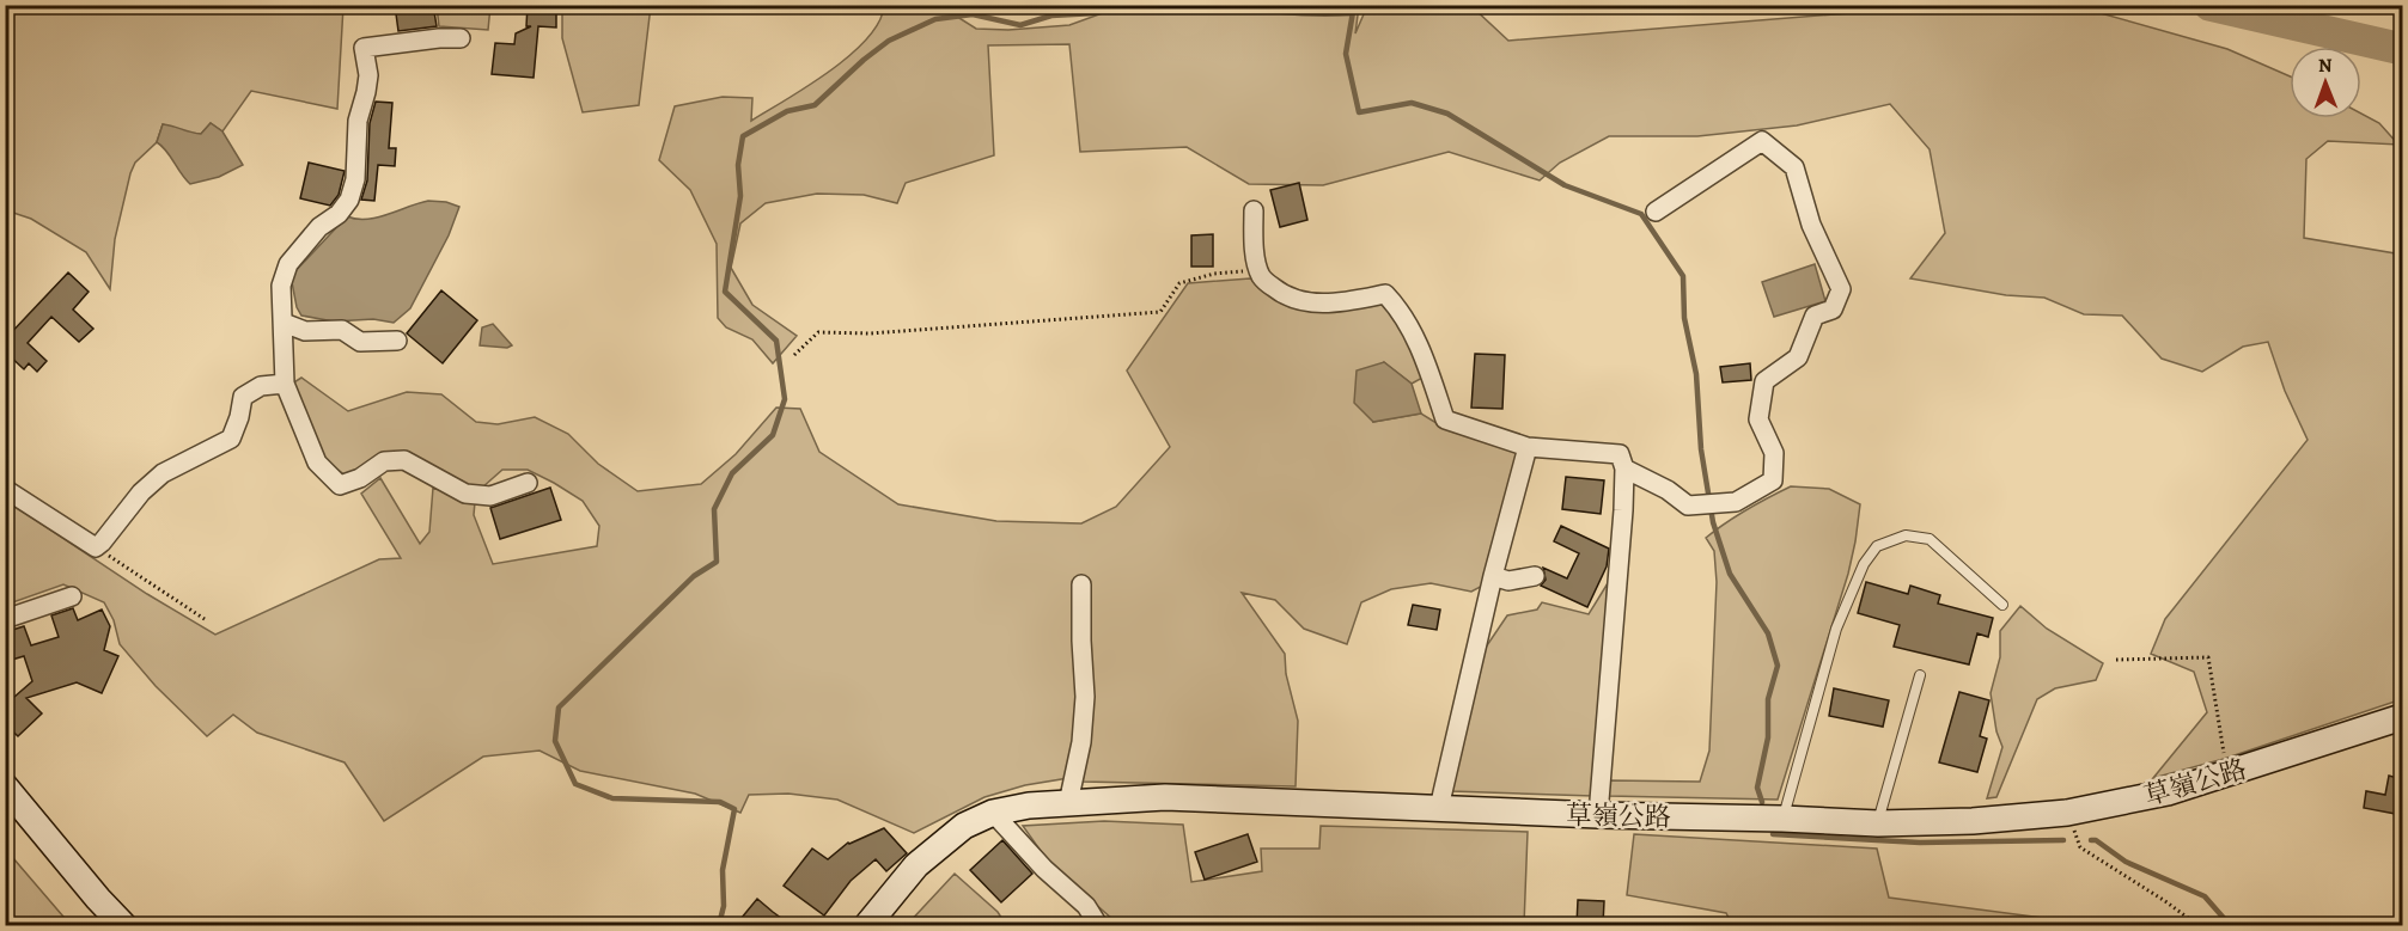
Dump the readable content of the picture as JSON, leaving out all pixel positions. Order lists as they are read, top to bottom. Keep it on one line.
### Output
{"streets":{"main road":["草嶺公路"]},"north":"top"}
